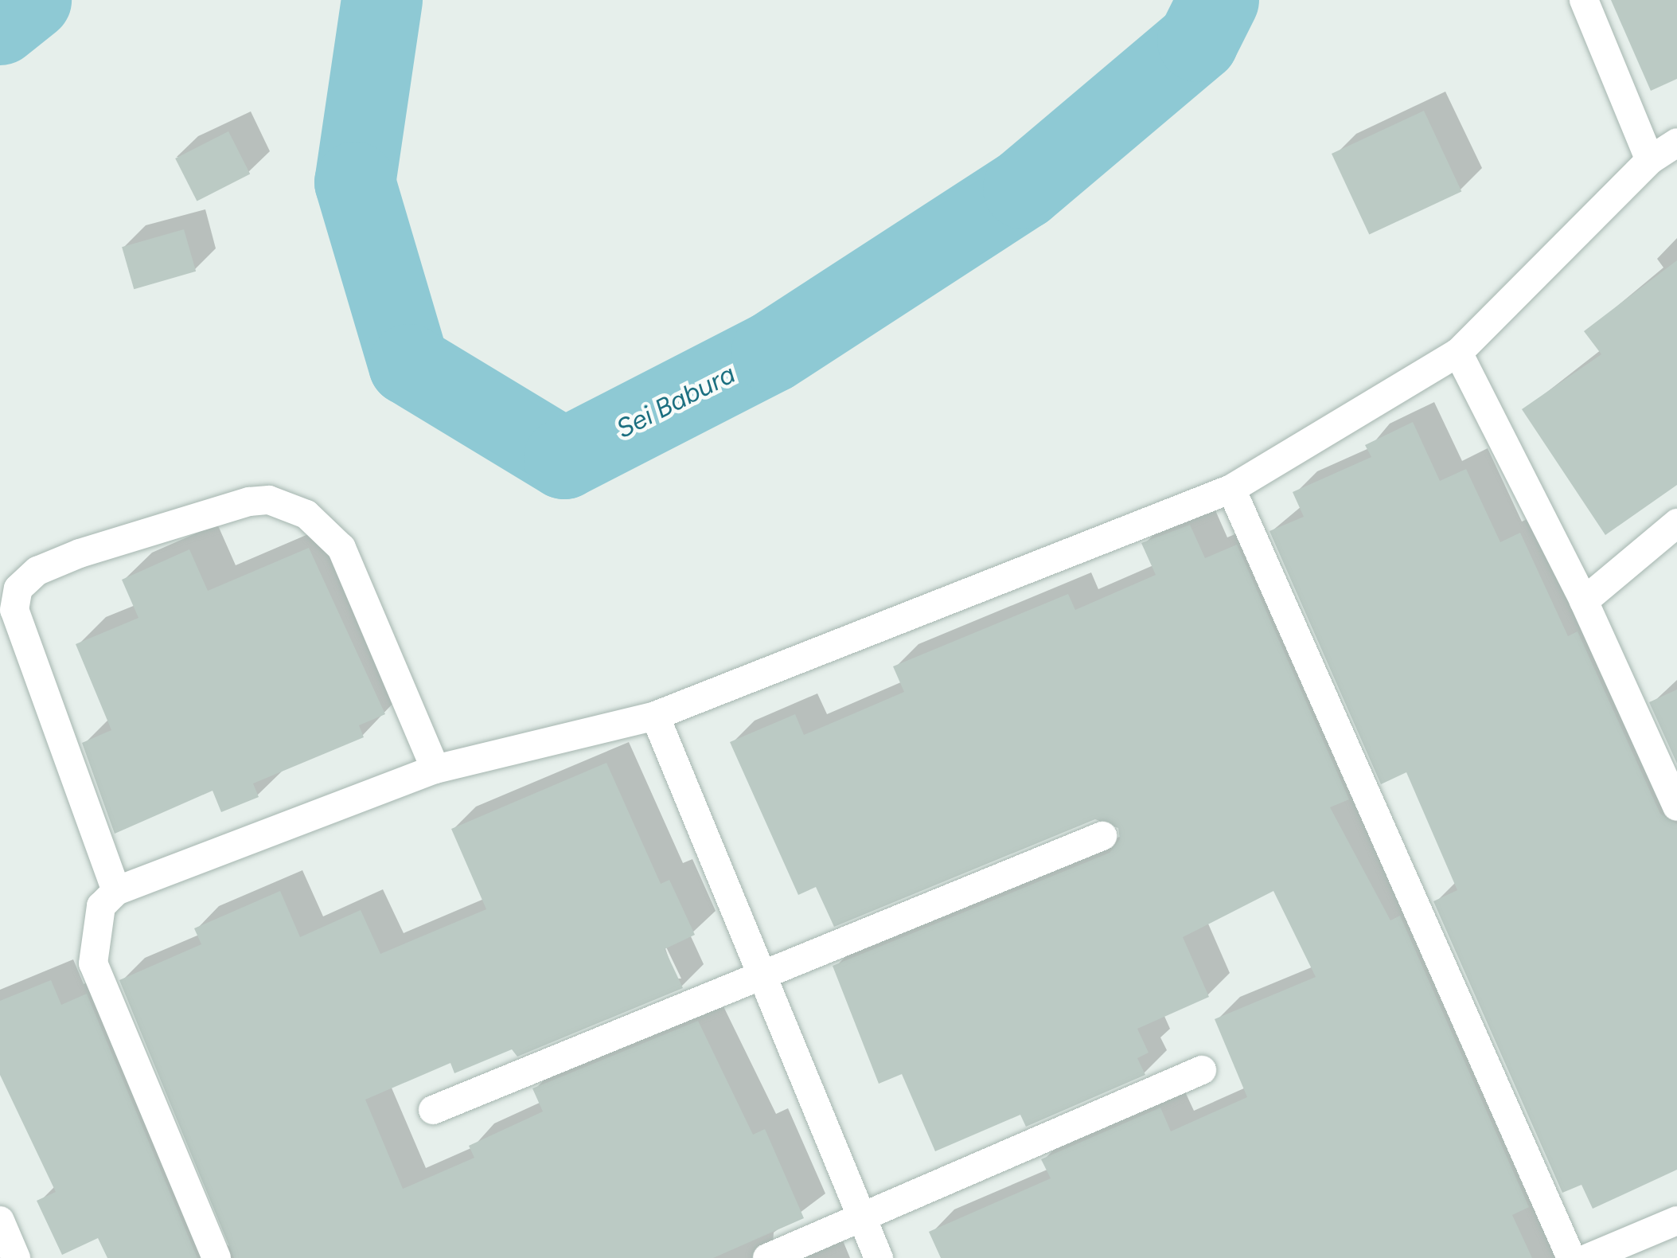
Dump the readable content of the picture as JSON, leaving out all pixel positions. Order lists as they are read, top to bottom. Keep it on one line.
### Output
{"water":["Sei Babura"]}
